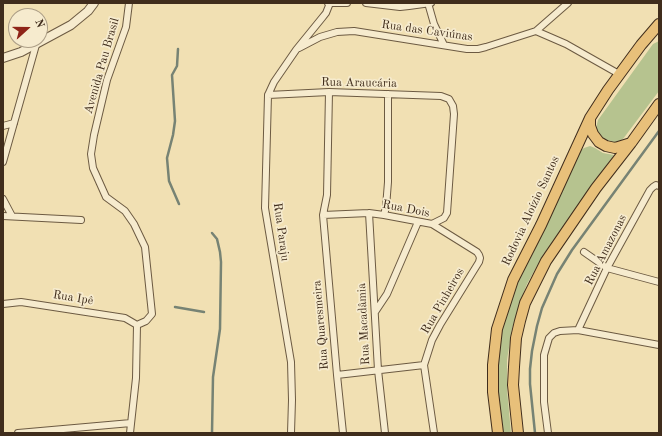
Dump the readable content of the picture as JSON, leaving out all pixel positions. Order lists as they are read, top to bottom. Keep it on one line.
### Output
{"streets":{"main road":["Rodovia Aloízio Santos"],"street":["Rua das Caviúnas","Avenida Pau Brasil","Rua Araucária","Rua Dois","Rua Paraju","Rua Amazonas","Rua Ipê","Rua Pinheiros","Rua Macadâmia","Rua Quaresmeira"]},"crossings":[["Rua das Caviúnas","Rua Paraju"],["Avenida Pau Brasil","Rua Ipê"],["Rua Araucária","Rua Dois"],["Rua Araucária","Rua Paraju"],["Rua Araucária","Rua Quaresmeira"],["Rua Dois","Rua Pinheiros"],["Rua Dois","Rua Macadâmia"],["Rua Dois","Rua Quaresmeira"]],"north":"right"}
